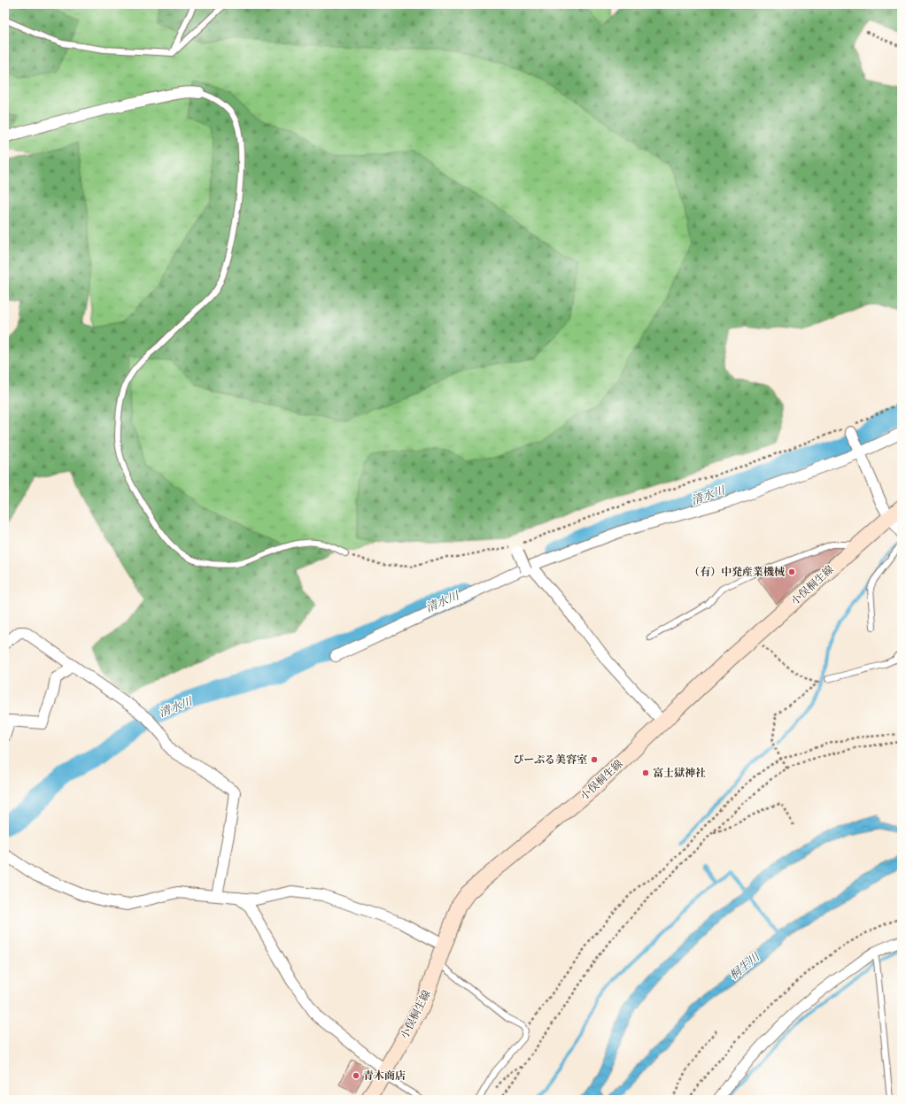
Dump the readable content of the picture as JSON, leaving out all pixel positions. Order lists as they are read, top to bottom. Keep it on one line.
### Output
{"streets":{"main road":["小俣桐生線"]},"water":["清水川","桐生川"],"places":["（有）中発産業機械","ぴーぷる美容室","富士獄神社","青木商店"]}
